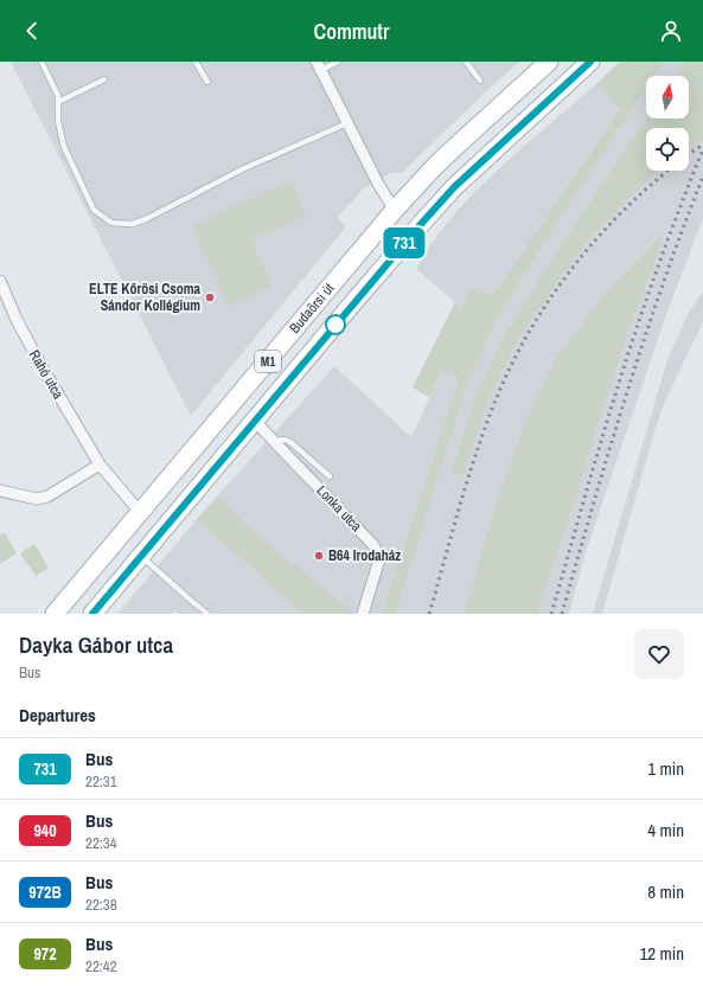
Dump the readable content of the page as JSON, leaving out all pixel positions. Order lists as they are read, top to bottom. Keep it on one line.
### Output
{"streets":{"main road":["Budaörsi út","M1"],"street":["Rahó utca","Lonka utca"]},"crossings":[["Budaörsi út","Rahó utca"],["Budaörsi út","Lonka utca"]],"places":["ELTE Kőrösi Csoma Sándor Kollégium","B64 Irodaház"],"lines":["bus line 731"],"north":"top","page":{"header":"Commutr","on_map":"731","heading":[["Dayka Gábor utca","Bus"],"Departures"],"list":[{"mark":"731","name":"Bus","note":"22:31","value":"1 min"},{"mark":"940","name":"Bus","note":"22:34","value":"4 min"},{"mark":"972B","name":"Bus","note":"22:38","value":"8 min"},{"mark":"972","name":"Bus","note":"22:42","value":"12 min"}]}}
